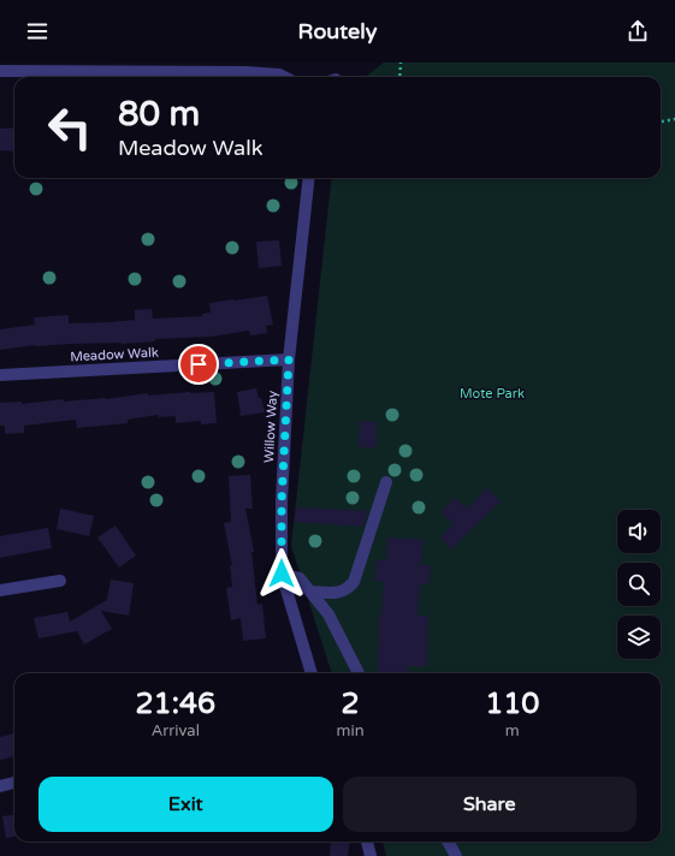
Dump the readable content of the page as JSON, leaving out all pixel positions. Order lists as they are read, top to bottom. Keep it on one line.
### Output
{"streets":{"street":["Meadow Walk","Willow Way"]},"crossings":[["Meadow Walk","Willow Way"]],"parks":["Mote Park"],"page":{"header":"Routely","turn":["80 m","Meadow Walk"],"eta":["21:46","Arrival","2","min","110","m"],"buttons":["Exit","Share"]}}
